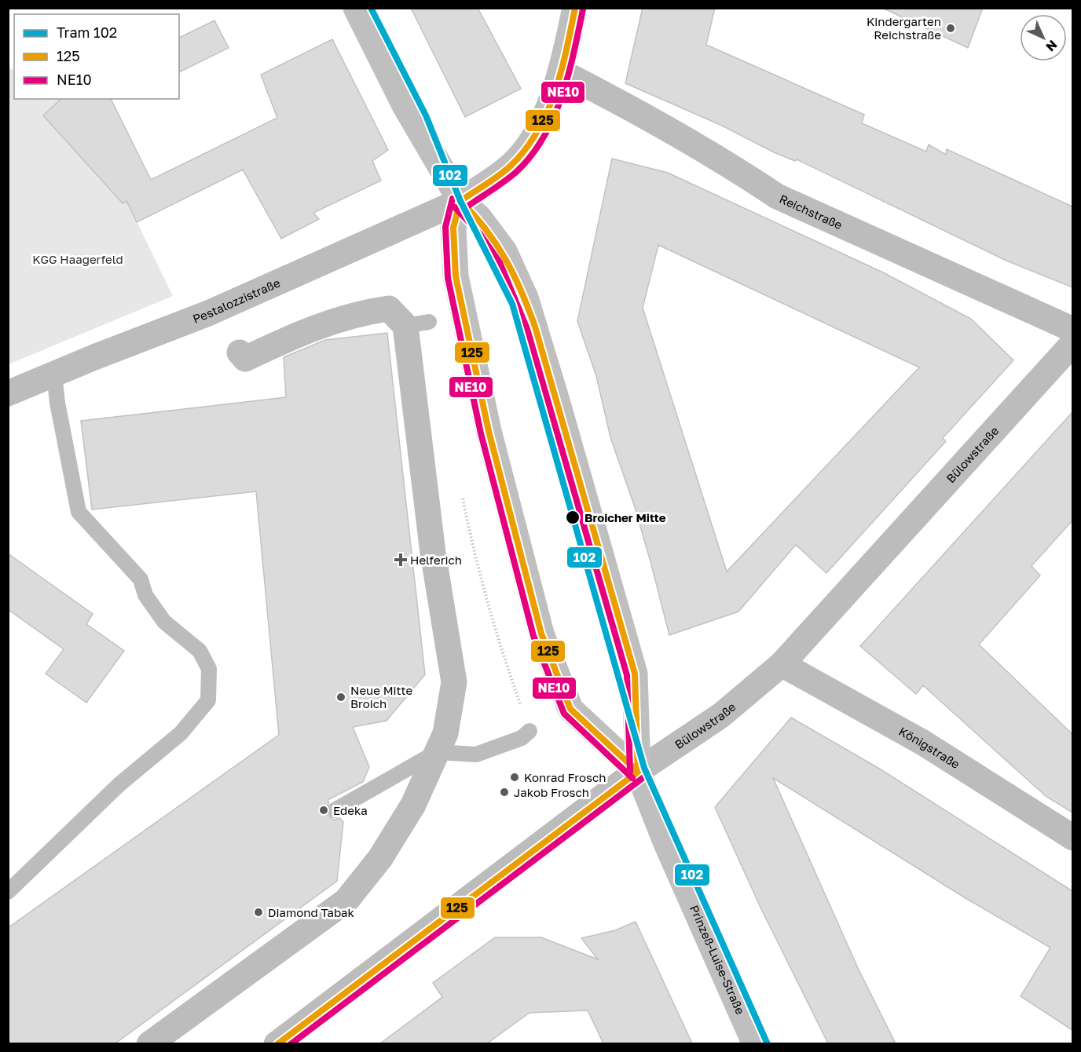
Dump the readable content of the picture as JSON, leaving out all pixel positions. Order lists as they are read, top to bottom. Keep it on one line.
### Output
{"streets":{"main road":["Prinzeß-Luise-Straße"],"street":["Reichstraße","Pestalozzistraße","Bülowstraße","Königstraße"]},"crossings":[["Pestalozzistraße","Prinzeß-Luise-Straße"],["Bülowstraße","Königstraße"],["Bülowstraße","Prinzeß-Luise-Straße"]],"parks":["KGG Haagerfeld"],"places":{"other":["Kindergarten Reichstraße","Broicher Mitte","Neue Mitte Broich","Konrad Frosch","Jakob Frosch","Edeka","Diamond Tabak"],"health":["Helferich"]},"lines":["tram line 102","transit line 125","transit line NE10"],"legend":["Tram 102","125","NE10"],"north":"bottom right"}
